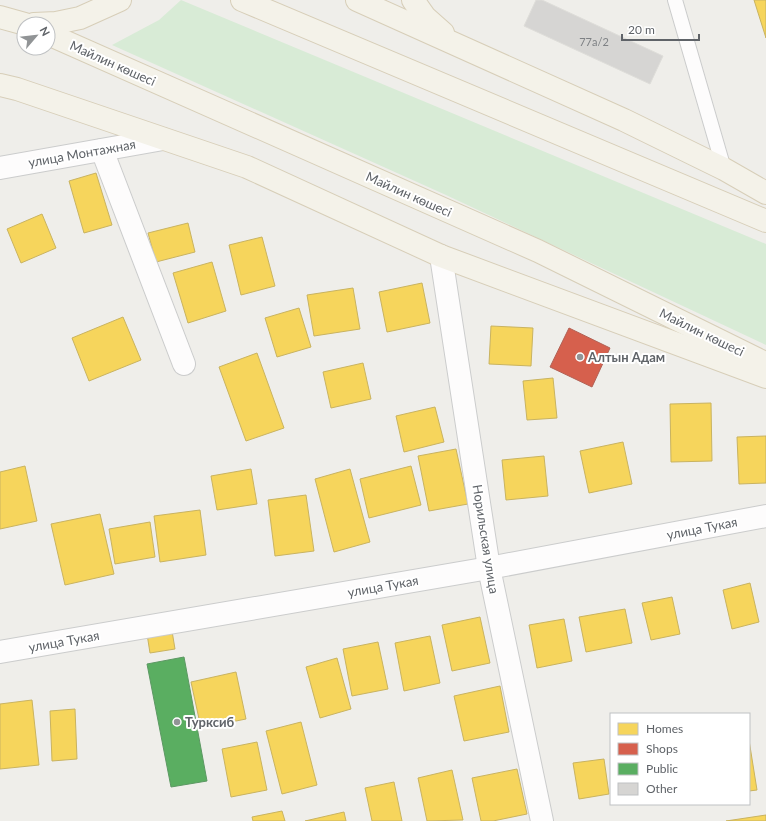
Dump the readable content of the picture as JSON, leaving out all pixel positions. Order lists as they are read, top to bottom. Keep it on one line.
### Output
{"streets":{"main road":["Майлин көшесі"],"street":["улица Монтажная","улица Тукая","Норильская улица"]},"crossings":[["улица Тукая","Норильская улица"]],"places":["Алтын Адам","Турксиб"],"house_numbers":["77а/2"],"legend":["Homes","Shops","Public","Other"],"scale_bar":"20 m","north":"top right"}
